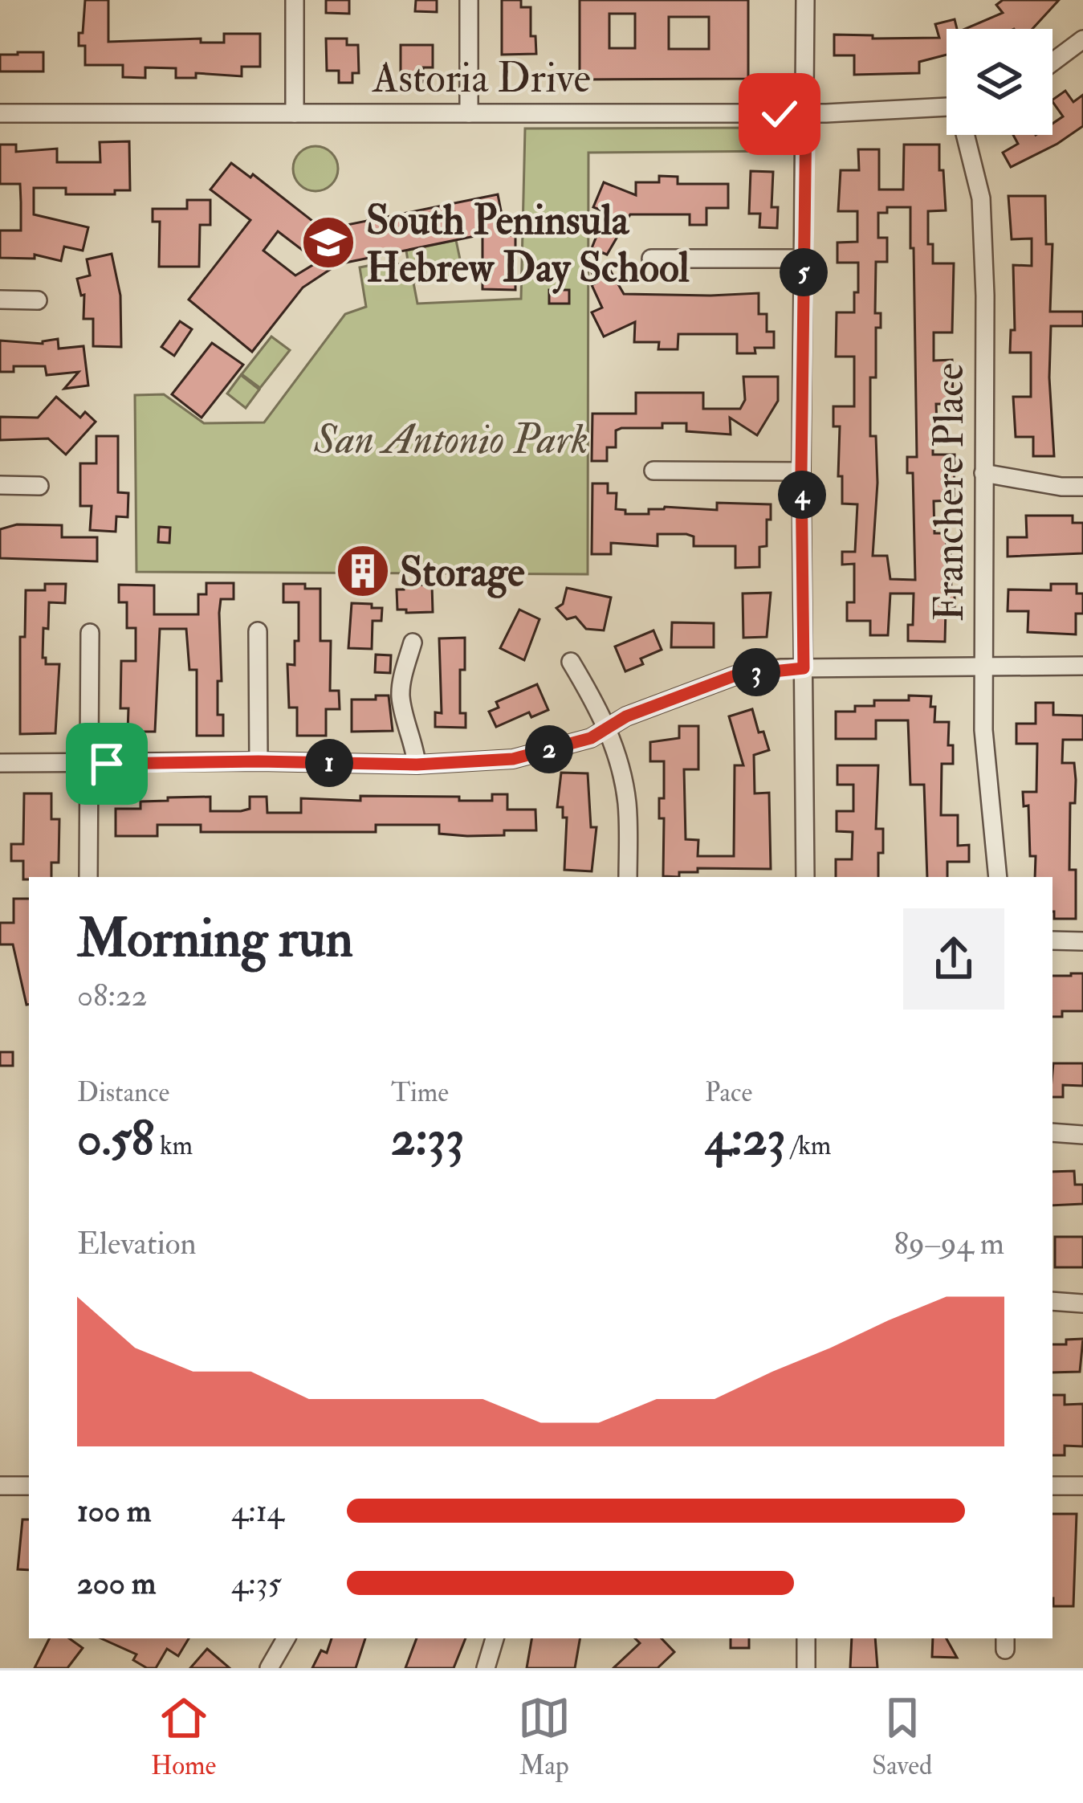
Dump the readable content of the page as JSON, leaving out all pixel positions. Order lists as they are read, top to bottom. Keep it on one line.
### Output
{"streets":{"street":["Astoria Drive","Franchere Place"]},"parks":["San Antonio Park"],"places":{"school or university":["South Peninsula Hebrew Day School"],"building":["Storage"]},"page":{"pins":["5","4","3","2","1"],"heading":["Morning run","08:22"],"stats":[["Distance","0.58 km"],["Time","2:33"],["Pace","4:23 /km"]],"chart":["Elevation","89–94 m"],"list":[{"name":"100 m","note":"4:14"},{"name":"200 m","note":"4:35"}],"tabs":["Home","Map","Saved"]}}
